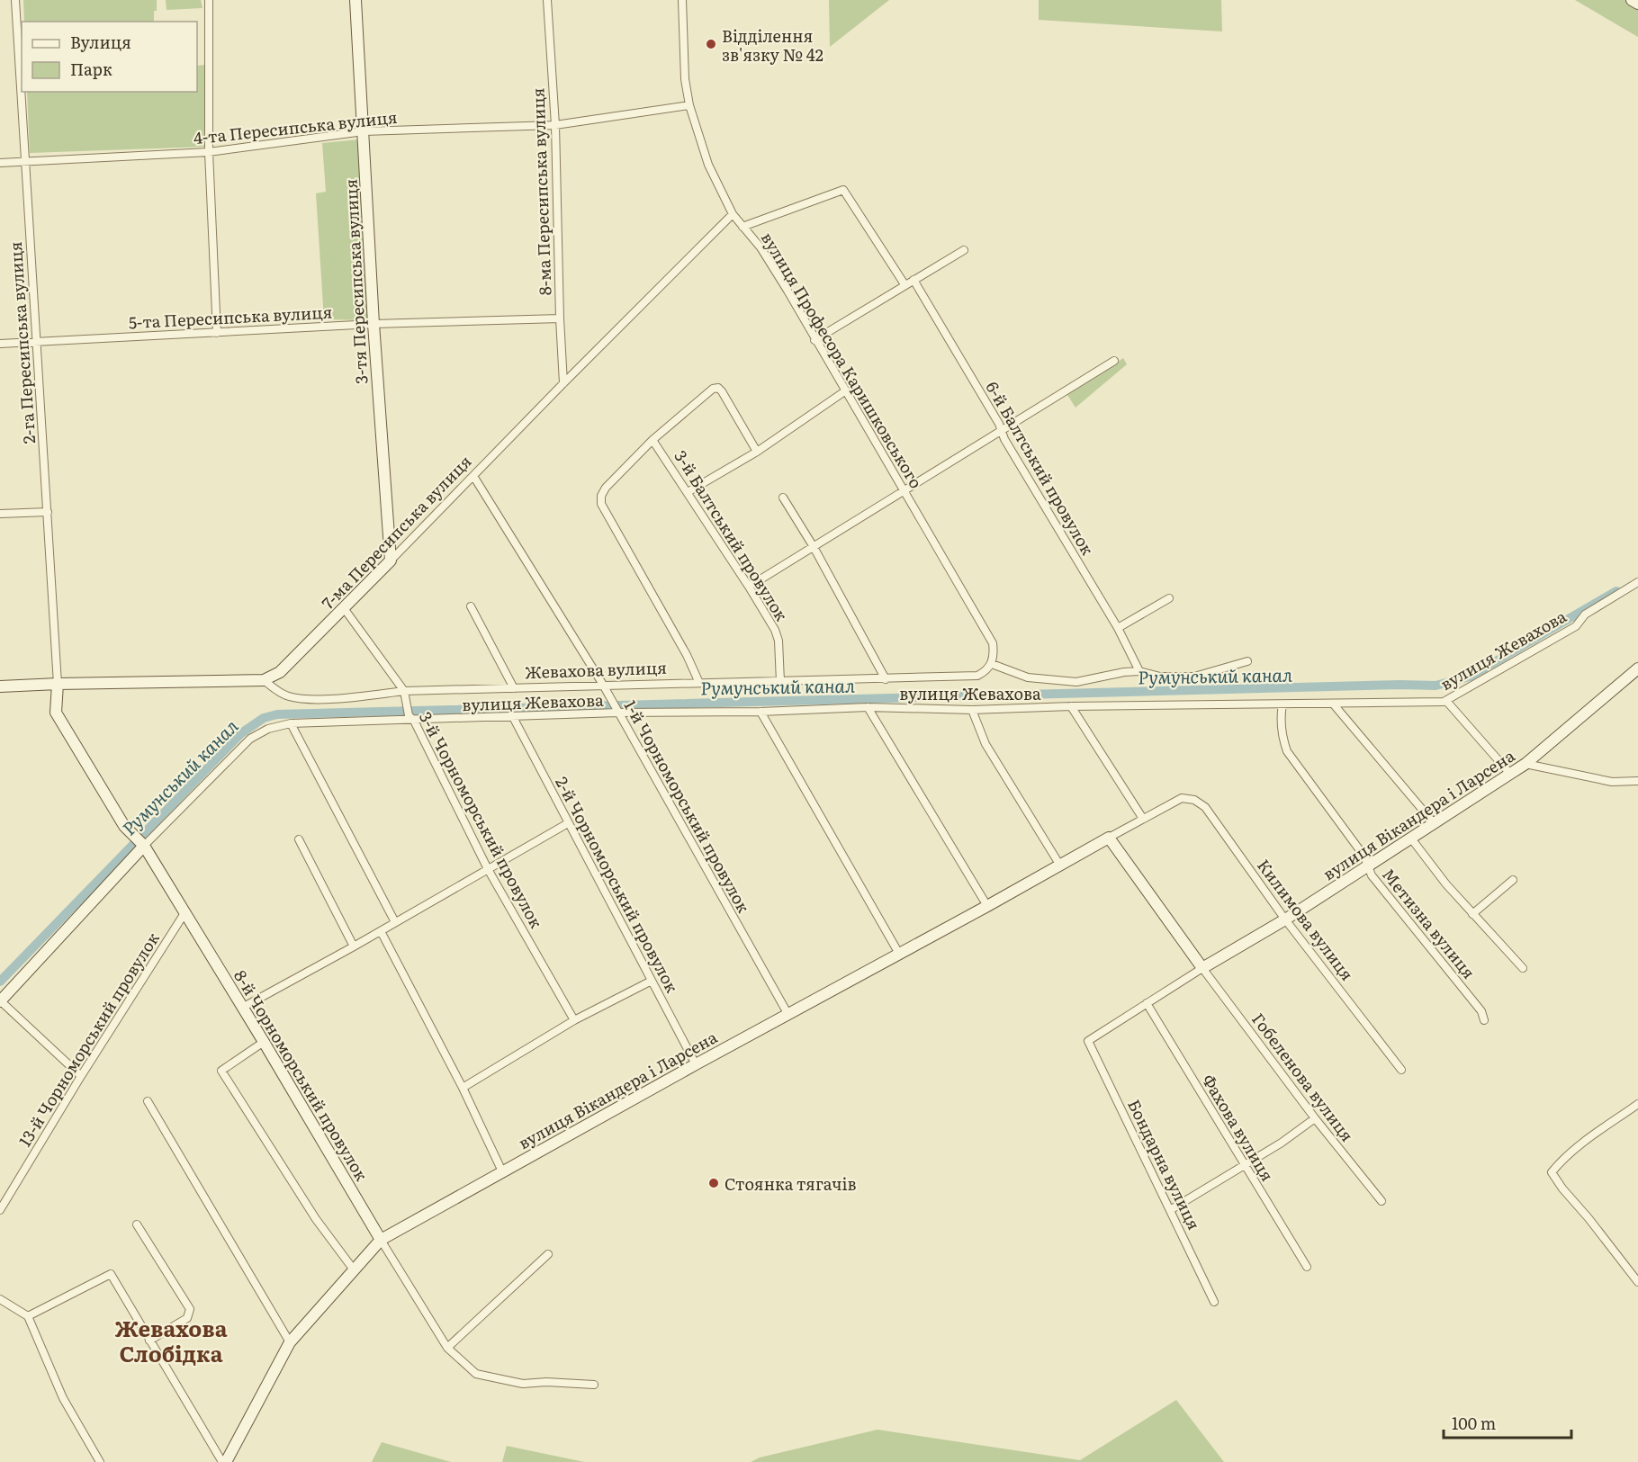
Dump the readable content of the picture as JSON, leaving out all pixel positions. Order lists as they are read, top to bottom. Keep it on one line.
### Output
{"streets":{"street":["4-та Пересипська вулиця","8-ма Пересипська вулиця","3-тя Пересипська вулиця","5-та Пересипська вулиця","2-га Пересипська вулиця","вулиця Професора Каришковського","6-й Балтський провулок","7-ма Пересипська вулиця","3-й Балтський провулок","вулиця Жевахова","Жевахова вулиця","1-й Чорноморський провулок","вулиця Вікандера і Ларсена","3-й Чорноморський провулок","2-й Чорноморський провулок","Килимова вулиця","Метизна вулиця","13-й Чорноморський провулок","8-й Чорноморський провулок","Гобеленова вулиця","Фахова вулиця","Бондарна вулиця"]},"crossings":[["4-та Пересипська вулиця","8-ма Пересипська вулиця"],["4-та Пересипська вулиця","3-тя Пересипська вулиця"],["4-та Пересипська вулиця","2-га Пересипська вулиця"],["4-та Пересипська вулиця","вулиця Професора Каришковського"],["8-ма Пересипська вулиця","5-та Пересипська вулиця"],["8-ма Пересипська вулиця","7-ма Пересипська вулиця"],["3-тя Пересипська вулиця","5-та Пересипська вулиця"],["3-тя Пересипська вулиця","7-ма Пересипська вулиця"],["5-та Пересипська вулиця","2-га Пересипська вулиця"],["2-га Пересипська вулиця","8-й Чорноморський провулок"],["вулиця Професора Каришковського","7-ма Пересипська вулиця"],["вулиця Професора Каришковського","Жевахова вулиця"],["7-ма Пересипська вулиця","Жевахова вулиця"],["7-ма Пересипська вулиця","1-й Чорноморський провулок"],["7-ма Пересипська вулиця","3-й Чорноморський провулок"],["3-й Балтський провулок","Жевахова вулиця"],["вулиця Жевахова","1-й Чорноморський провулок"],["вулиця Жевахова","3-й Чорноморський провулок"],["вулиця Жевахова","2-й Чорноморський провулок"],["вулиця Жевахова","Метизна вулиця"],["вулиця Жевахова","8-й Чорноморський провулок"],["Жевахова вулиця","1-й Чорноморський провулок"],["Жевахова вулиця","3-й Чорноморський провулок"],["1-й Чорноморський провулок","вулиця Вікандера і Ларсена"],["вулиця Вікандера і Ларсена","2-й Чорноморський провулок"],["вулиця Вікандера і Ларсена","Килимова вулиця"],["вулиця Вікандера і Ларсена","Метизна вулиця"],["вулиця Вікандера і Ларсена","8-й Чорноморський провулок"],["вулиця Вікандера і Ларсена","Гобеленова вулиця"],["вулиця Вікандера і Ларсена","Фахова вулиця"],["вулиця Вікандера і Ларсена","Бондарна вулиця"],["13-й Чорноморський провулок","8-й Чорноморський провулок"]],"districts":["Жевахова Слобідка"],"water":["Румунський канал"],"places":["Відділення зв'язку № 42","Стоянка тягачів"],"legend":["Вулиця","Парк"],"scale_bar":"100 m"}
